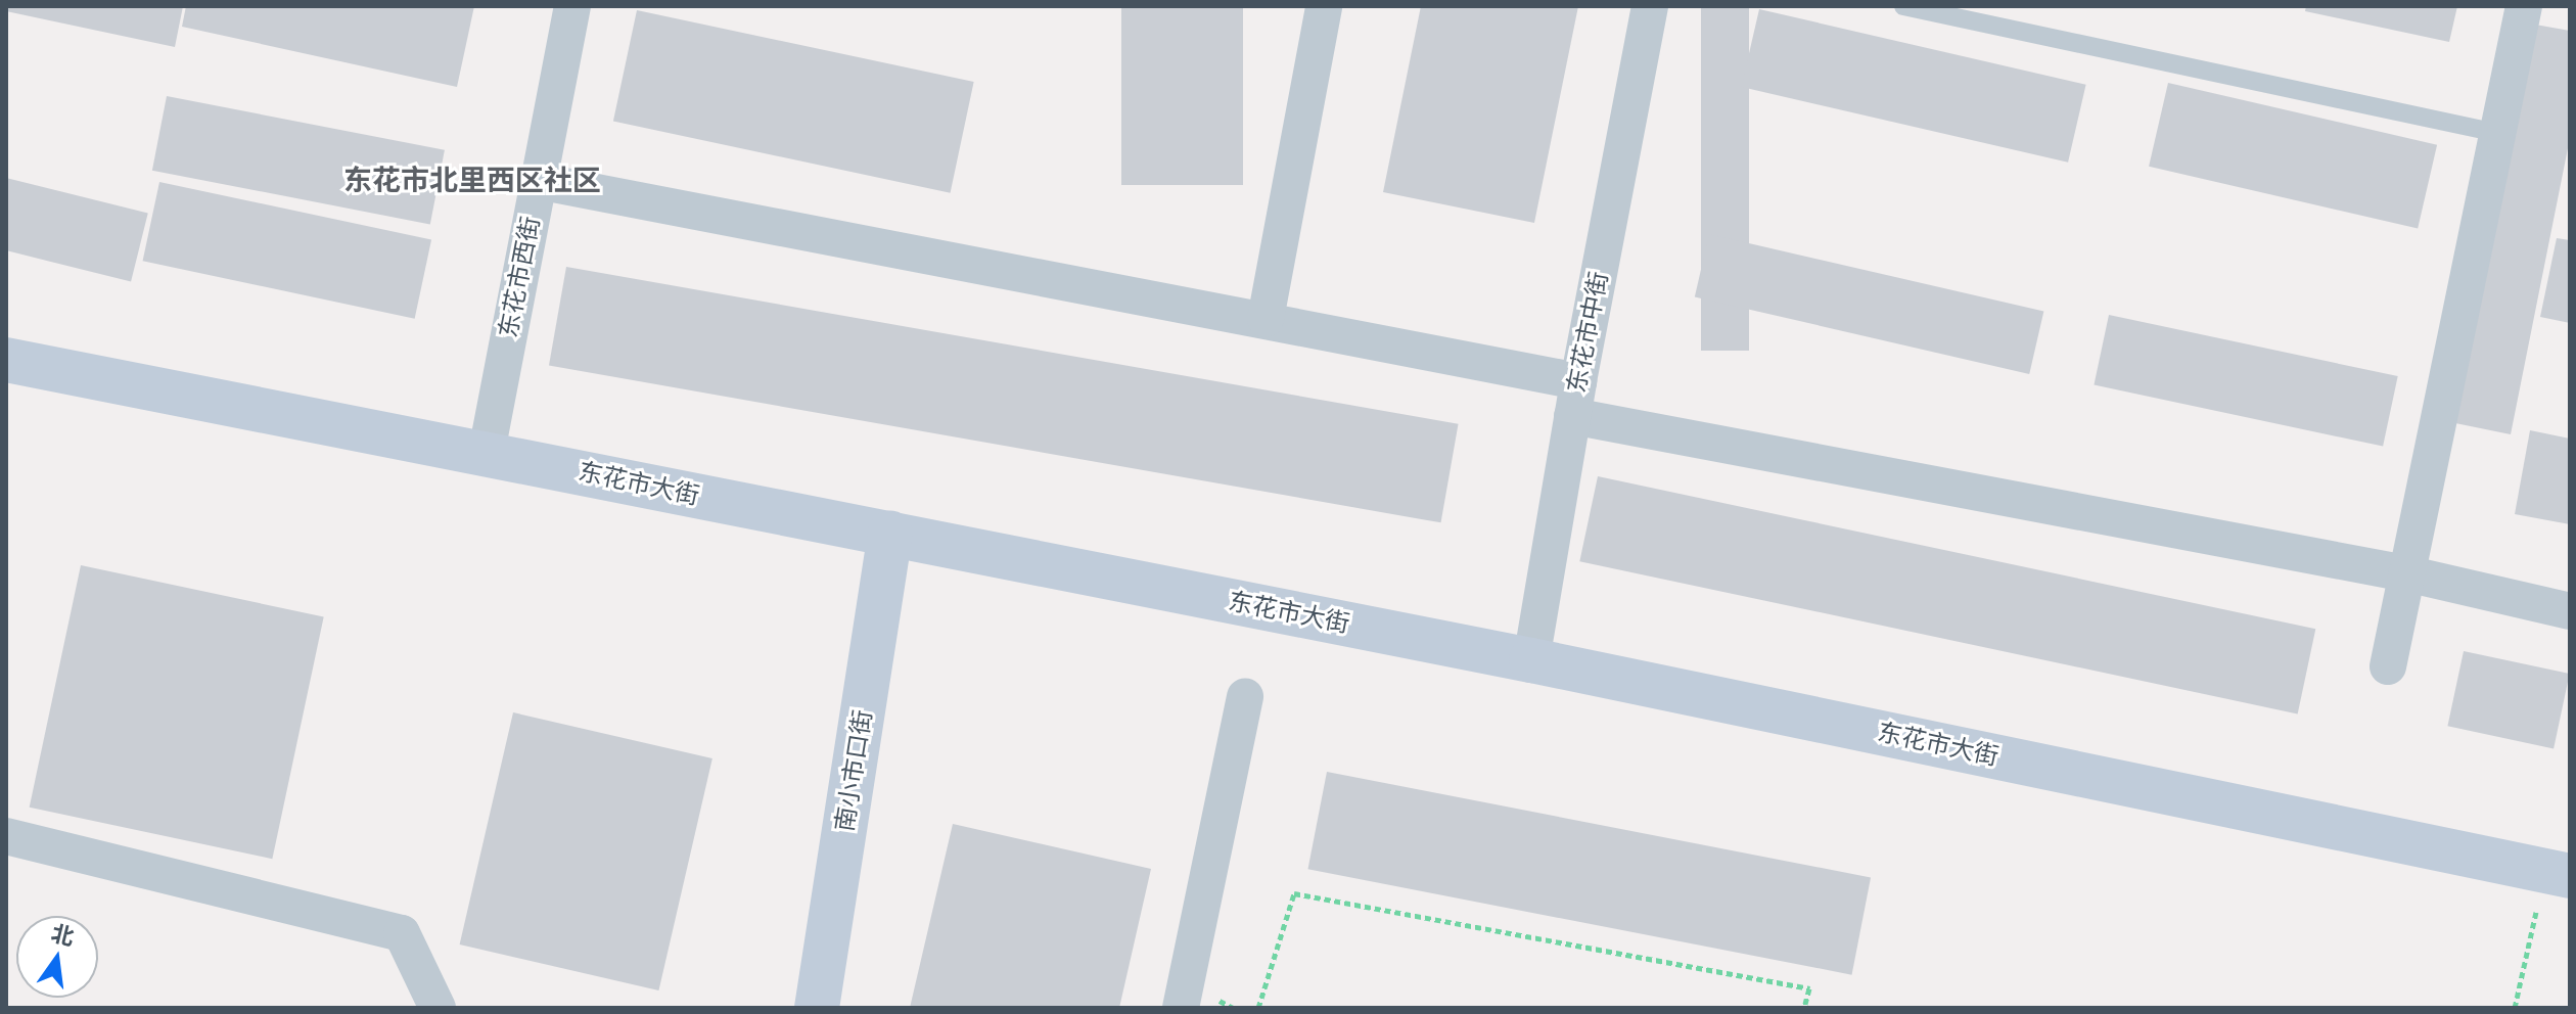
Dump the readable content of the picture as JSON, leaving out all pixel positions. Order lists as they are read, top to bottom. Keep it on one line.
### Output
{"streets":{"street":["东花市西街","东花市中街","东花市大街","南小市口街"]},"crossings":[["东花市西街","东花市大街"],["东花市中街","东花市大街"],["东花市大街","南小市口街"]],"districts":["东花市北里西区社区"],"north":"top"}
